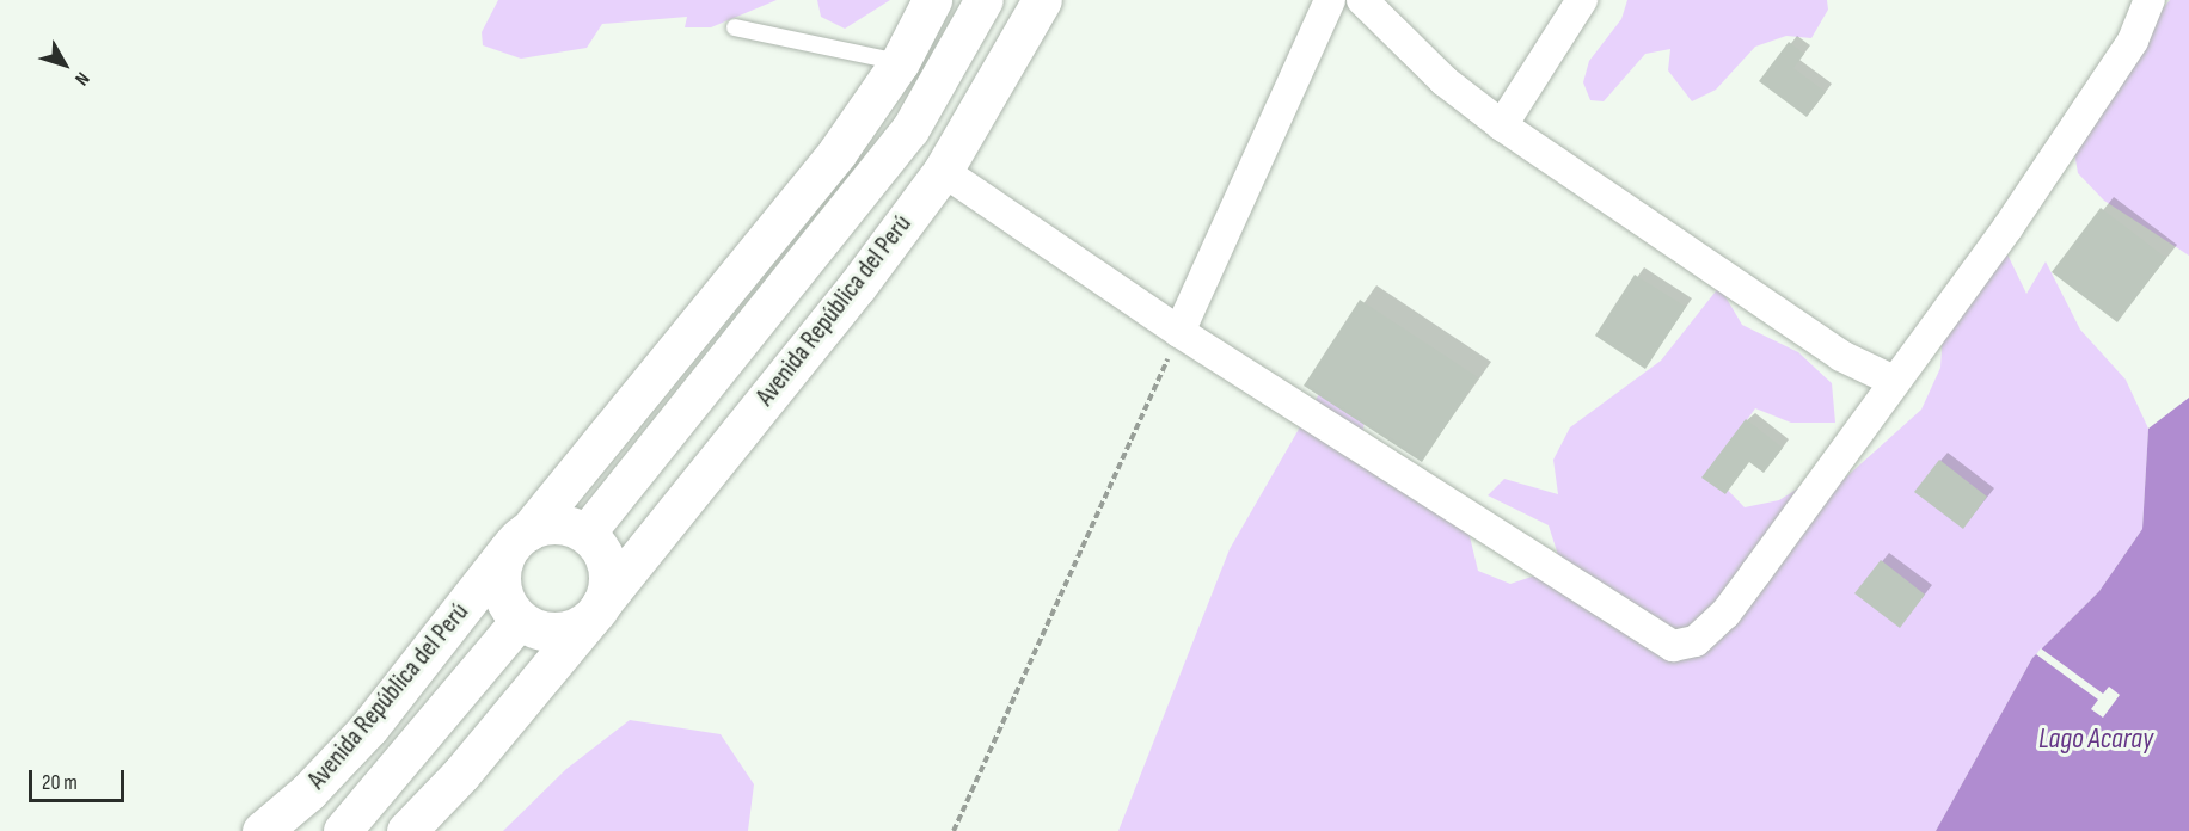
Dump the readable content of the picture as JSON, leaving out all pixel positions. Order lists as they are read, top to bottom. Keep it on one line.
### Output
{"streets":{"highway":["Avenida República del Perú"]},"water":["Lago Acaray"],"scale_bar":"20 m","north":"bottom right"}
